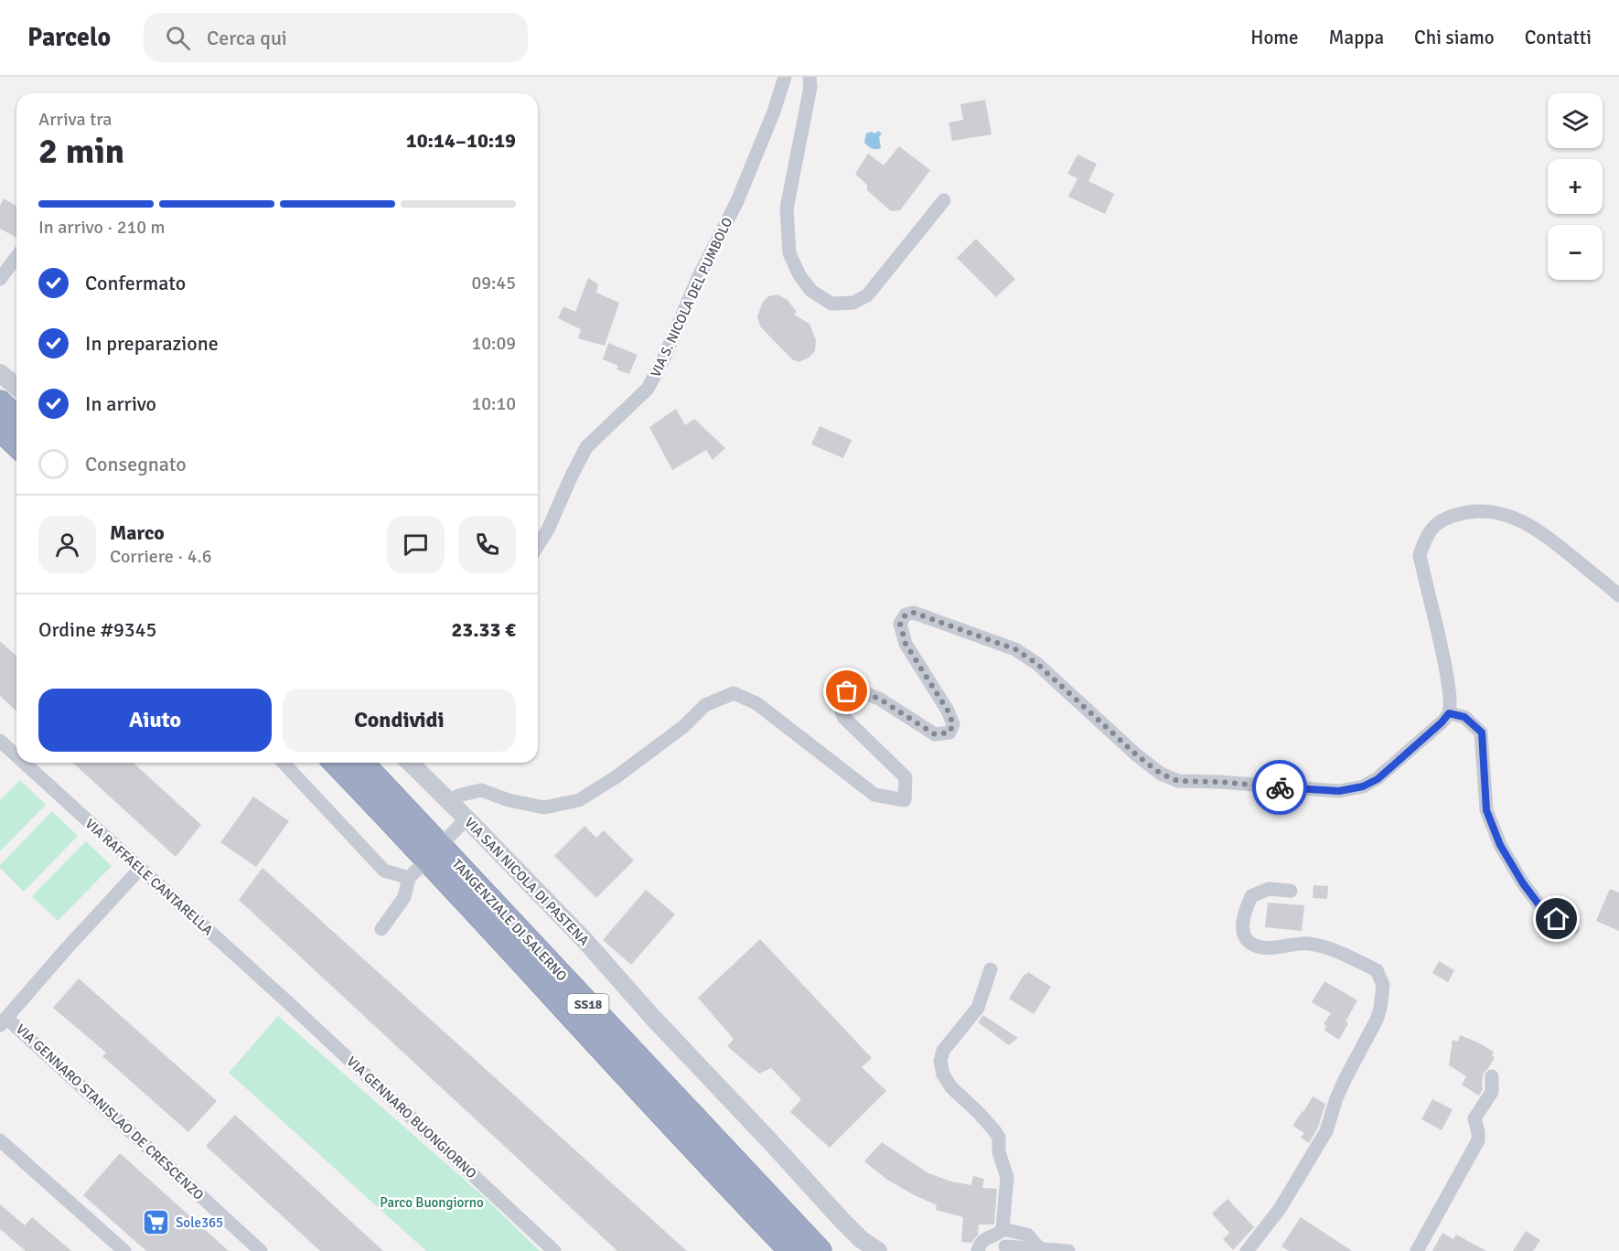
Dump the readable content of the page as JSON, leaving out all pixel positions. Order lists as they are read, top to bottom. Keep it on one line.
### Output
{"streets":{"highway":["TANGENZIALE DI SALERNO","SS18"],"street":["VIA S. NICOLA DEL PUMBOLO","VIA RAFFAELE CANTARELLA","VIA SAN NICOLA DI PASTENA","VIA GENNARO STANISLAO DE CRESCENZO","VIA GENNARO BUONGIORNO"]},"crossings":[["VIA RAFFAELE CANTARELLA","VIA GENNARO BUONGIORNO"]],"parks":["Parco Buongiorno"],"places":{"supermarket":["Sole365"]},"page":{"header":"Parcelo","search":"Cerca qui","nav":["Home","Mappa","Chi siamo","Contatti"],"map_buttons":["+","−"],"heading":["2 min","Arriva tra","10:14–10:19"],"panel":["Marco","Corriere · 4.6","Ordine #9345","23.33 €"],"bar":"In arrivo · 210 m","list":[["Confermato","09:45"],["In preparazione","10:09"],["In arrivo","10:10"],"Consegnato"],"buttons":["Aiuto","Condividi"]}}
